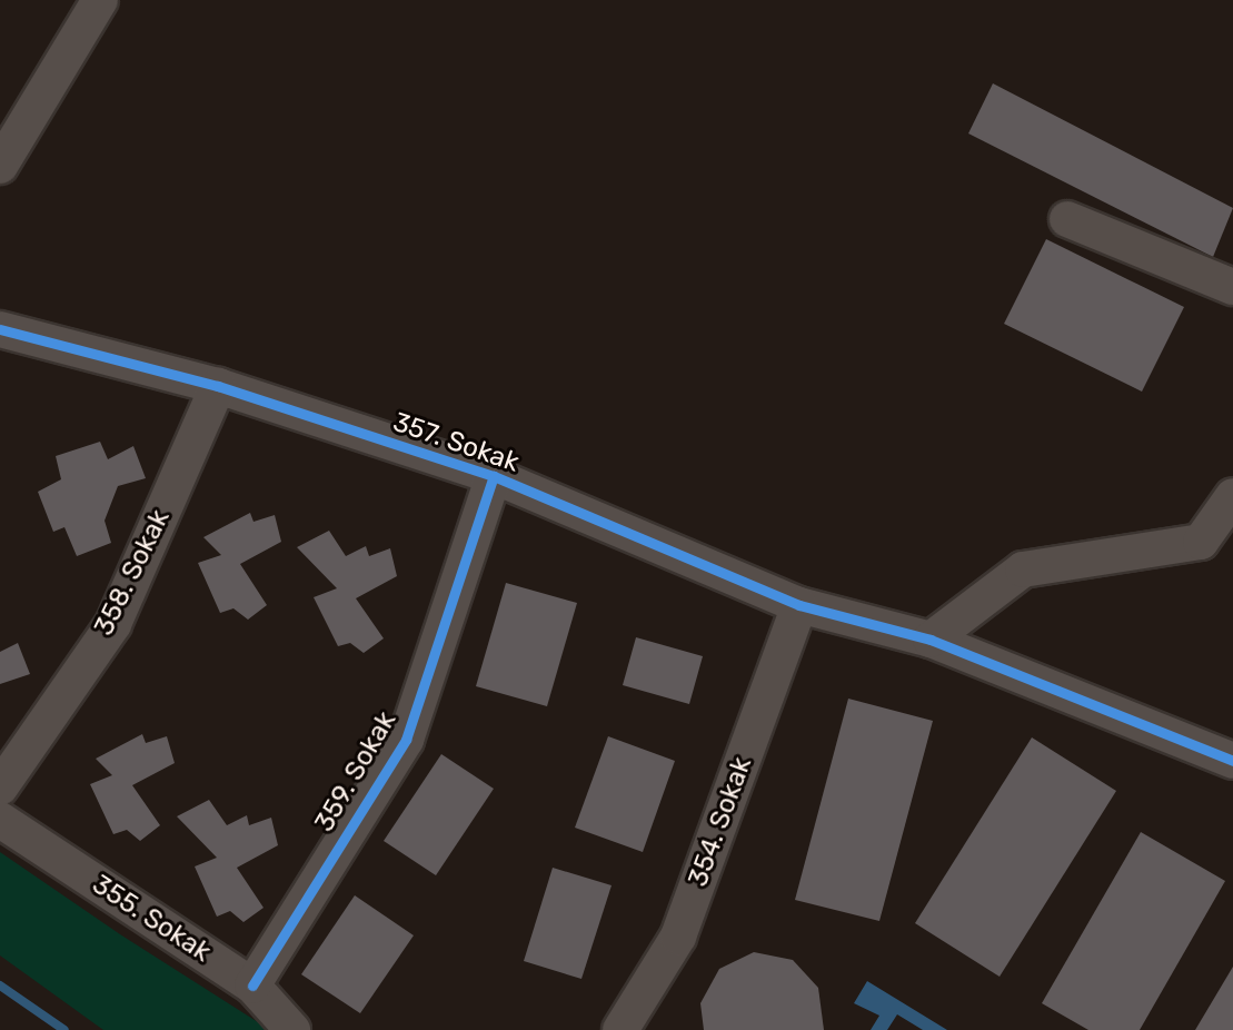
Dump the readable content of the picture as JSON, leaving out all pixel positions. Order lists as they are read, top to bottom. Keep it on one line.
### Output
{"streets":{"street":["357. Sokak","358. Sokak","359. Sokak","354. Sokak","355. Sokak"]},"crossings":[["357. Sokak","358. Sokak"],["357. Sokak","359. Sokak"],["357. Sokak","354. Sokak"],["359. Sokak","355. Sokak"]]}
